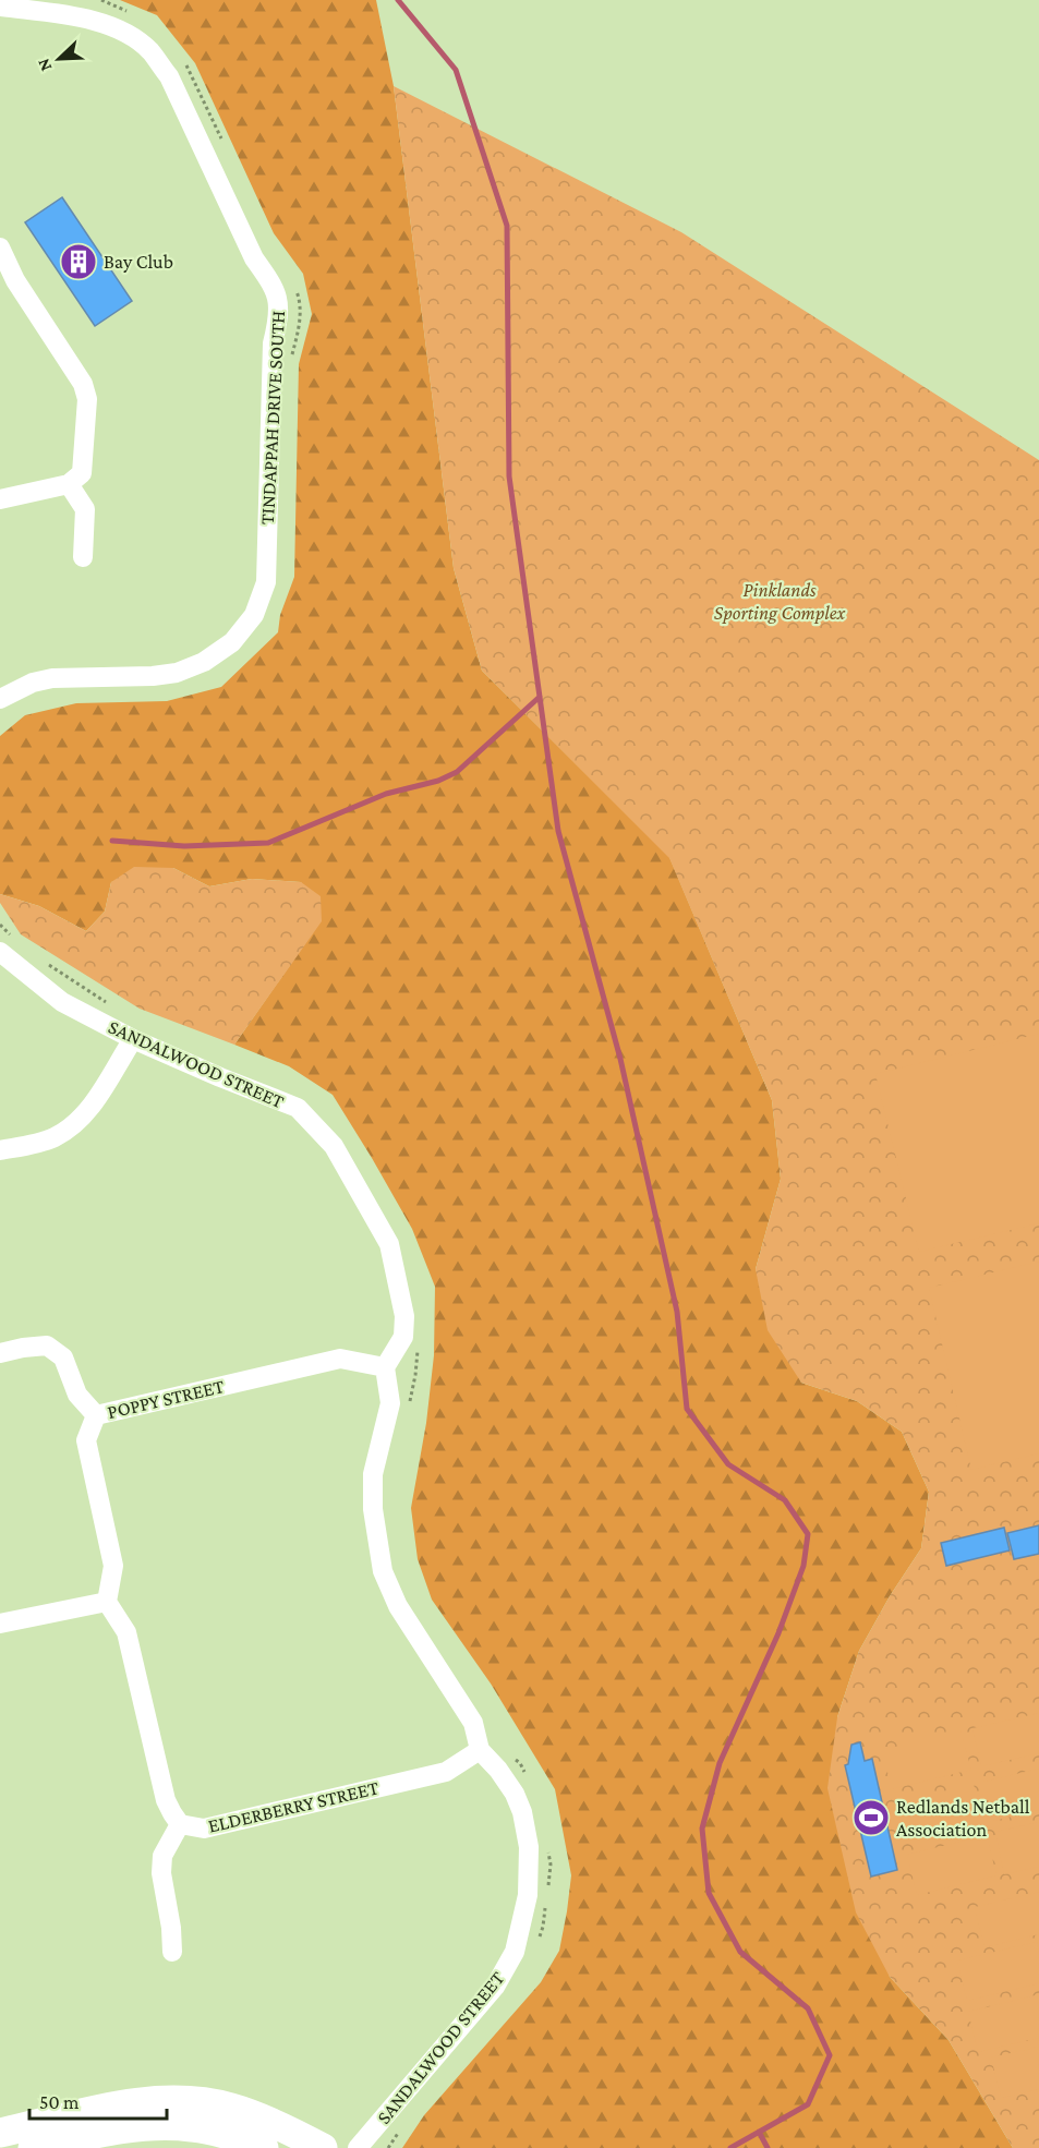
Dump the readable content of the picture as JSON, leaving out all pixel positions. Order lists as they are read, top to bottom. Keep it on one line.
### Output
{"streets":{"street":["TINDAPPAH DRIVE SOUTH","SANDALWOOD STREET","POPPY STREET","ELDERBERRY STREET"]},"crossings":[["SANDALWOOD STREET","POPPY STREET"],["SANDALWOOD STREET","ELDERBERRY STREET"],["POPPY STREET","ELDERBERRY STREET"]],"parks":["Pinklands Sporting Complex"],"places":{"building":["Bay Club"],"sports":["Redlands Netball Association"]},"scale_bar":"50 m","north":"bottom left"}
